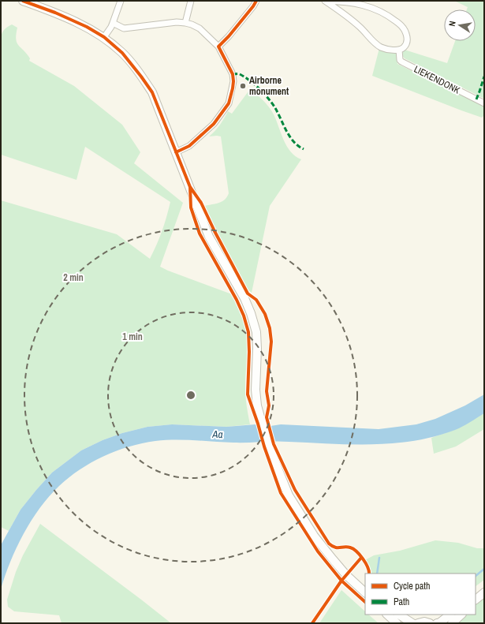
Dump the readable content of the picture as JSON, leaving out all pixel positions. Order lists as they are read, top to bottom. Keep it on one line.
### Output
{"streets":{"street":["LIEKENDONK"]},"water":["Aa"],"places":["Airborne monument"],"legend":["Cycle path","Path"],"north":"left","rings":["2 min","1 min"]}
